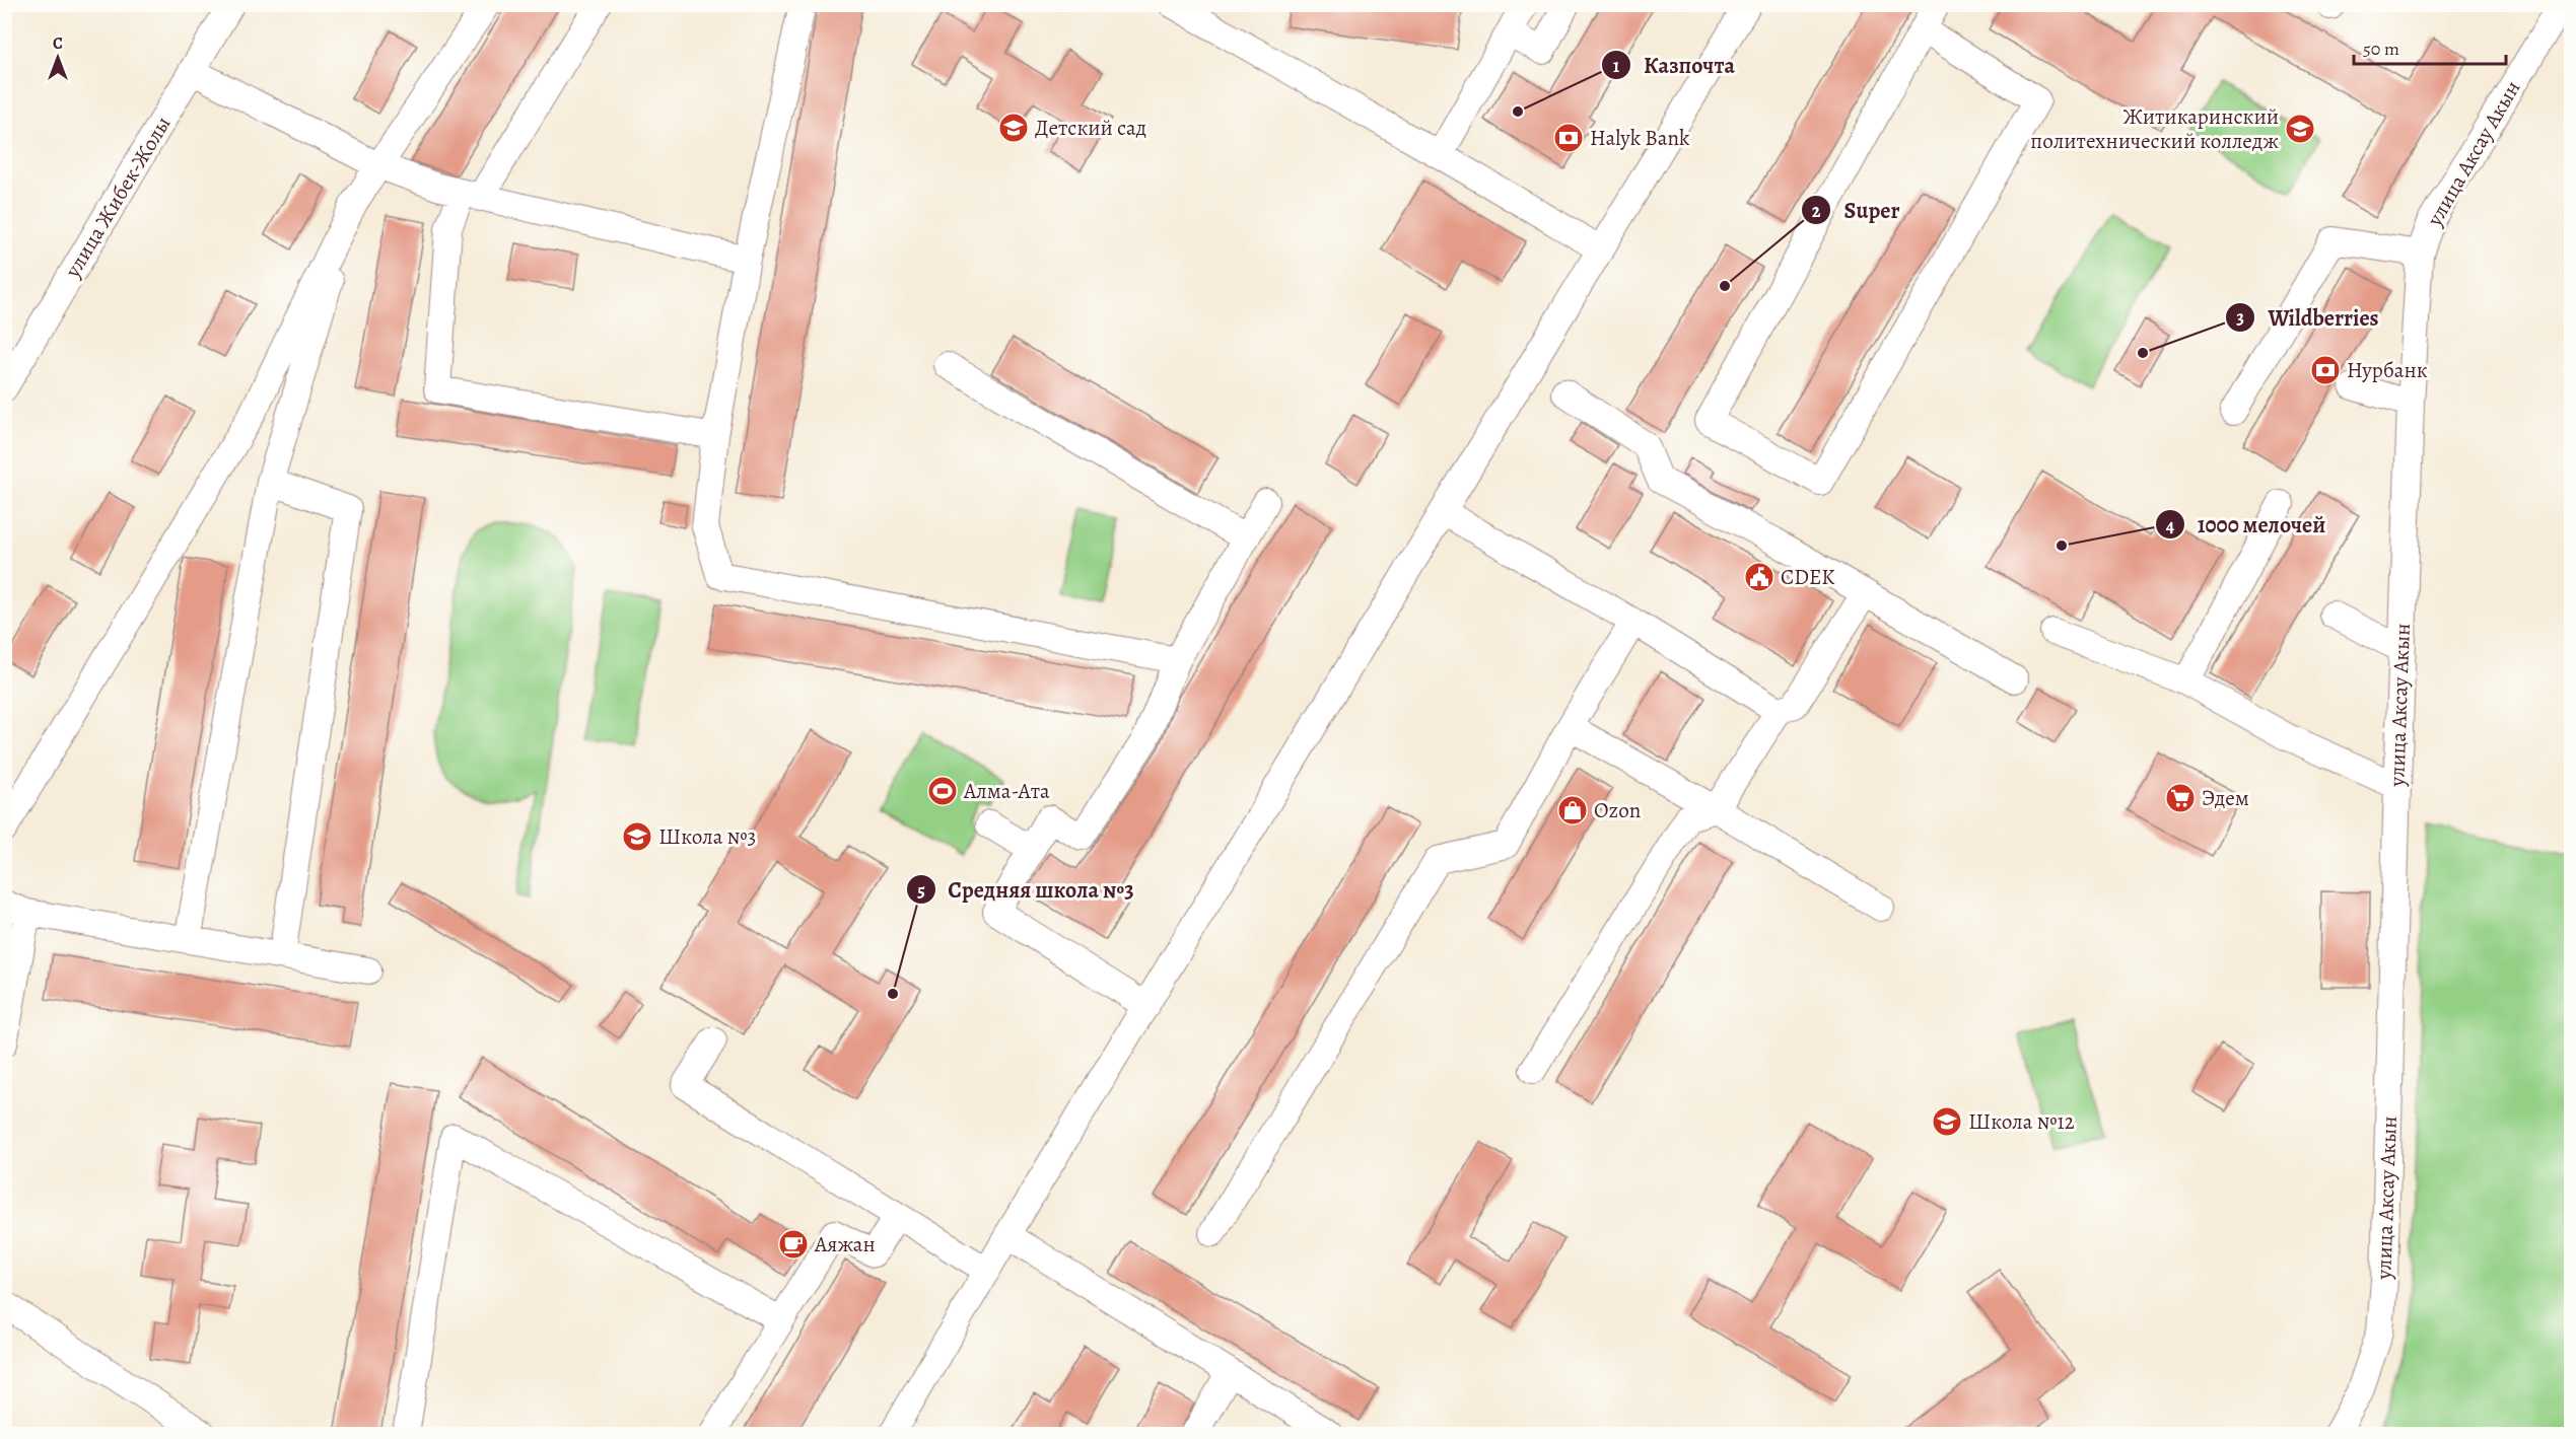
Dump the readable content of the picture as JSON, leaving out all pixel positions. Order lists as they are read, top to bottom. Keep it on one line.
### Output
{"streets":{"street":["улица Аксау Акын","улица Жибек-Жолы"]},"places":{"other":["Казпочта","Super","Wildberries","1000 мелочей","Средняя школа №3"],"school or university":["Детский сад","Житикаринский политехнический колледж","Школа №3","Школа №12"],"bank":["Halyk Bank","Нурбанк"],"public building":["CDEK"],"sports":["Алма-Ата"],"supermarket":["Эдем"],"shop":["Ozon"],"cafe":["Аяжан"]},"scale_bar":"50 m","north":"top"}
